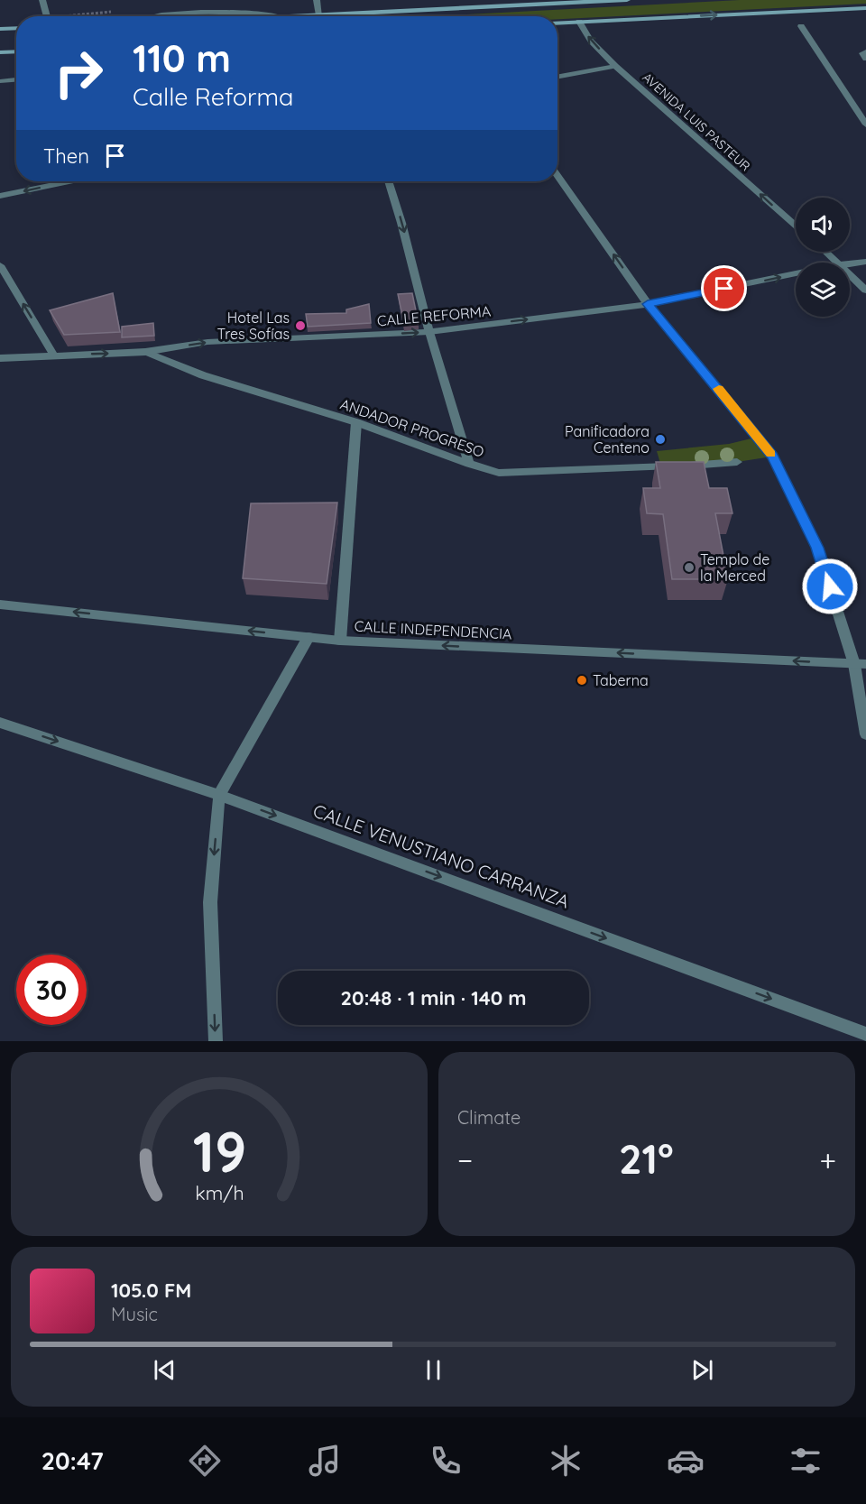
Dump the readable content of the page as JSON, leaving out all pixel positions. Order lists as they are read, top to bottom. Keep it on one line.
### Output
{"streets":{"street":["AVENIDA LUIS PASTEUR","CALLE REFORMA","ANDADOR PROGRESO","CALLE INDEPENDENCIA","CALLE VENUSTIANO CARRANZA"]},"crossings":[["CALLE REFORMA","ANDADOR PROGRESO"]],"one_way":["AVENIDA LUIS PASTEUR","CALLE REFORMA","CALLE INDEPENDENCIA","CALLE VENUSTIANO CARRANZA"],"places":["Hotel Las Tres Sofías","Panificadora Centeno","Templo de la Merced","Taberna"],"page":{"turn":["110 m","Calle Reforma"],"then":"Then","limit":"30","trip":"20:48 · 1 min · 140 m","tile":"Climate","heat":["−","21°","+"],"song":["105.0 FM","Music"],"tabs":"20:47","gauge":["19","km/h"]}}
